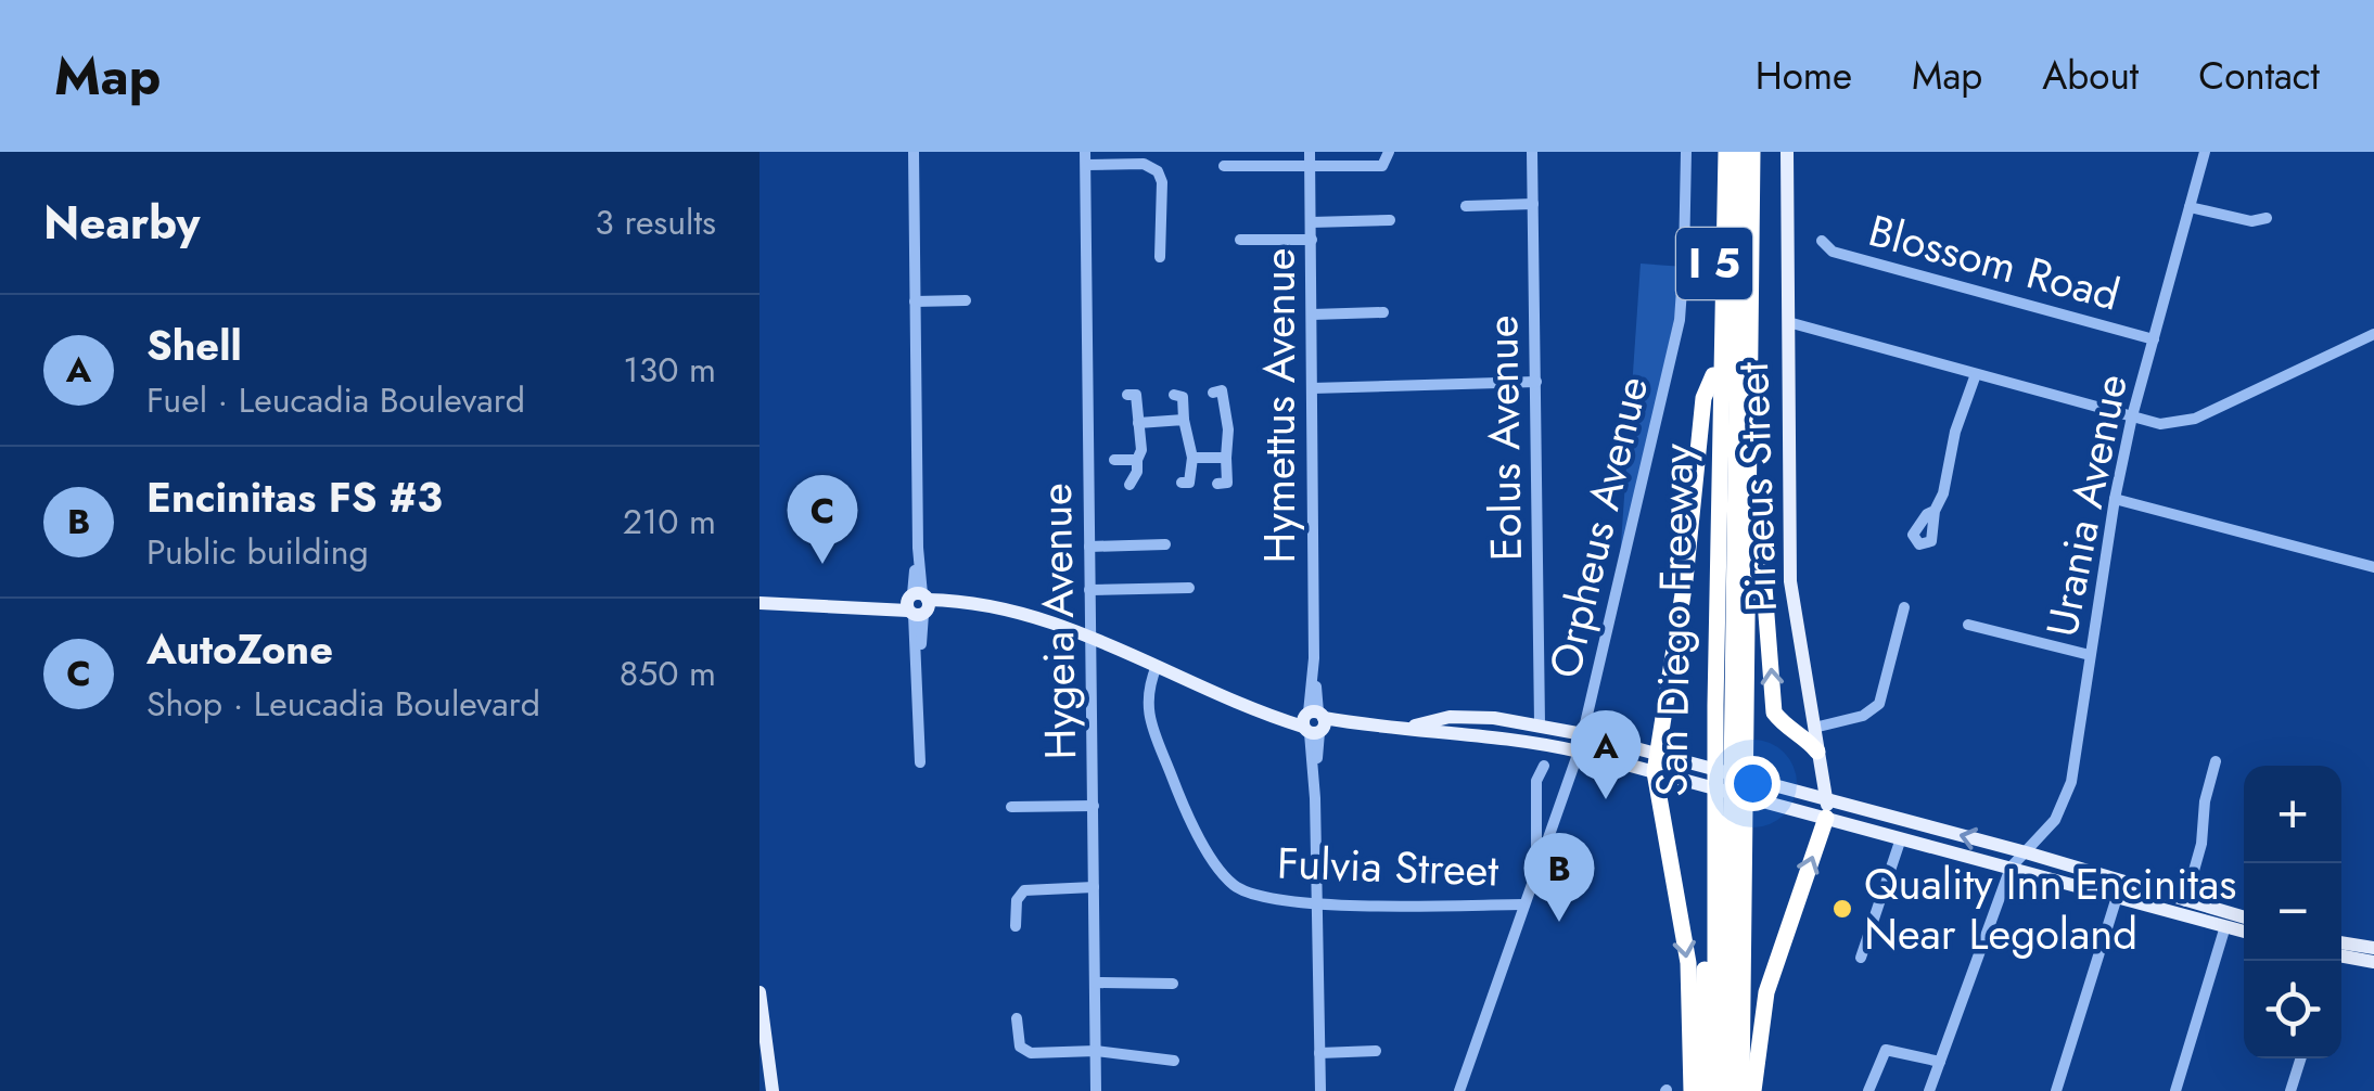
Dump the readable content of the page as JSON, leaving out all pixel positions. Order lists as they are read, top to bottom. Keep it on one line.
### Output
{"streets":{"highway":["I 5","San Diego Freeway"],"main road":["Piraeus Street"],"street":["Blossom Road","Hymettus Avenue","Eolus Avenue","Urania Avenue","Orpheus Avenue","Hygeia Avenue","Fulvia Street"]},"crossings":[["Blossom Road","Urania Avenue"],["Hymettus Avenue","Fulvia Street"],["Orpheus Avenue","Fulvia Street"]],"places":["Quality Inn Encinitas Near Legoland"],"page":{"header":"Map","nav":["Home","Map","About","Contact"],"heading":["Nearby","3 results"],"list":[{"mark":"A","name":"Shell","note":"Fuel · Leucadia Boulevard","value":"130 m"},{"mark":"B","name":"Encinitas FS #3","note":"Public building","value":"210 m"},{"mark":"C","name":"AutoZone","note":"Shop · Leucadia Boulevard","value":"850 m"}],"pins":["C","A","B"],"map_buttons":["+","−"]}}
